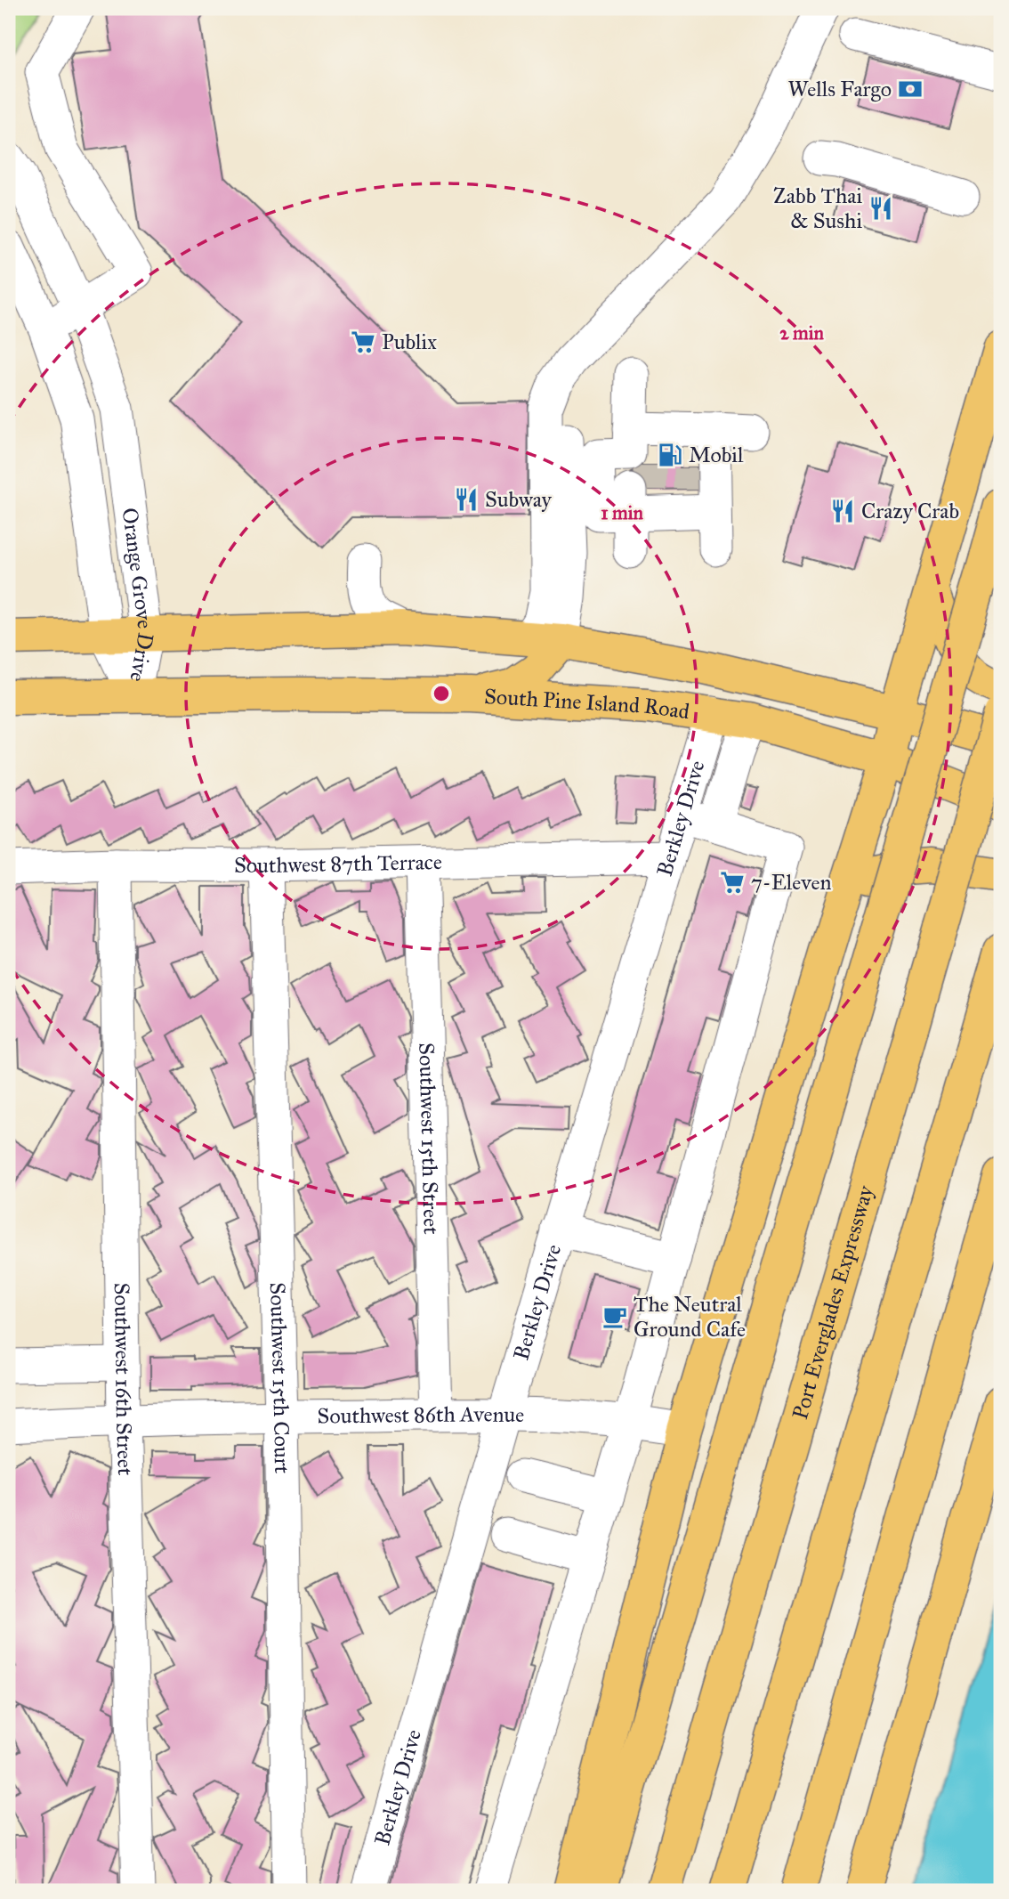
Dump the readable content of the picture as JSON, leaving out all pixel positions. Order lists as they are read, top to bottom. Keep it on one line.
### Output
{"streets":{"main road":["South Pine Island Road","Port Everglades Expressway"],"street":["Orange Grove Drive","Berkley Drive","Southwest 87th Terrace","Southwest 15th Street","Southwest 16th Street","Southwest 15th Court","Southwest 86th Avenue"]},"crossings":[["Orange Grove Drive","South Pine Island Road"],["South Pine Island Road","Berkley Drive"],["Berkley Drive","Southwest 87th Terrace"],["Berkley Drive","Southwest 86th Avenue"],["Southwest 87th Terrace","Southwest 15th Street"],["Southwest 87th Terrace","Southwest 16th Street"],["Southwest 87th Terrace","Southwest 15th Court"],["Southwest 15th Street","Southwest 86th Avenue"],["Southwest 16th Street","Southwest 86th Avenue"],["Southwest 15th Court","Southwest 86th Avenue"]],"places":{"bank":["Wells Fargo"],"restaurant":["Zabb Thai & Sushi","Subway","Crazy Crab"],"supermarket":["Publix","7-Eleven"],"fuel station":["Mobil"],"cafe":["The Neutral Ground Cafe"]},"rings":["2 min","1 min"]}
